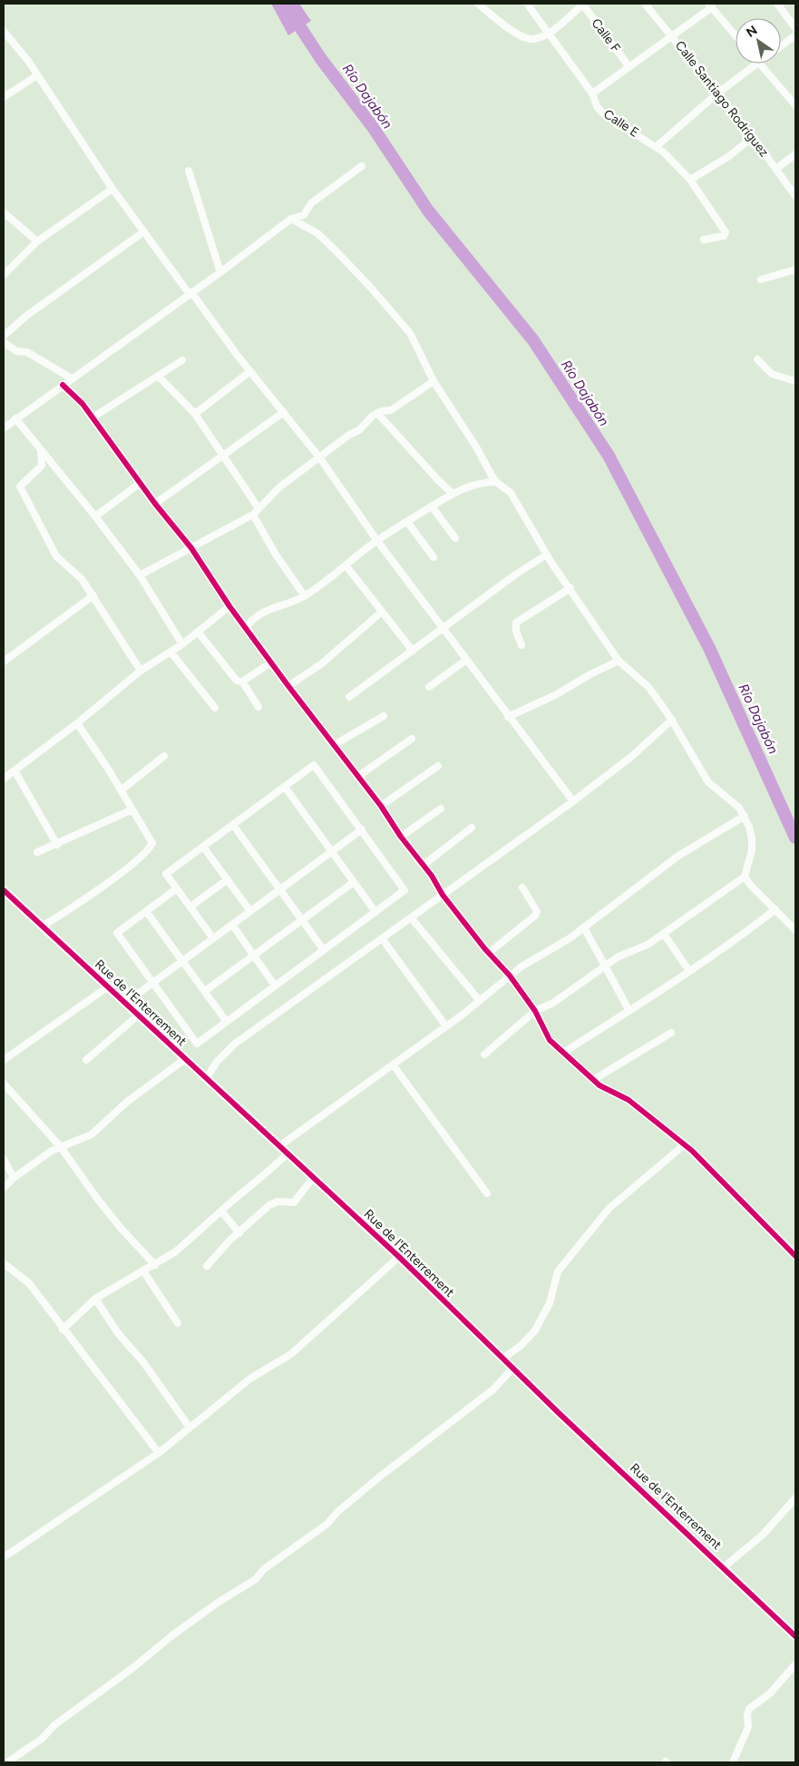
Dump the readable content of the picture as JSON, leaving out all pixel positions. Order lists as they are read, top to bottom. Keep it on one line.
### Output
{"streets":{"street":["Calle F","Calle Santiago Rodríguez","Calle E","Rue de l'Enterrement"]},"water":["Río Dajabón"],"north":"top left"}
